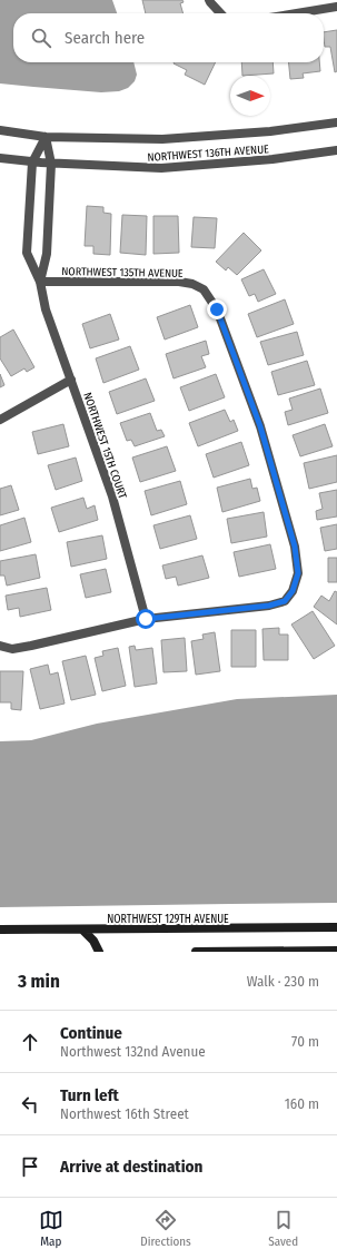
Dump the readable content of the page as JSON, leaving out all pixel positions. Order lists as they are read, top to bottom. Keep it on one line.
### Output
{"streets":{"street":["NORTHWEST 136TH AVENUE","NORTHWEST 135TH AVENUE","NORTHWEST 15TH COURT","NORTHWEST 129TH AVENUE"]},"crossings":[["NORTHWEST 136TH AVENUE","NORTHWEST 15TH COURT"],["NORTHWEST 135TH AVENUE","NORTHWEST 15TH COURT"]],"north":"right","page":{"search":"Search here","heading":["3 min","Walk · 230 m"],"list":[["Continue","Northwest 132nd Avenue","70 m"],["Turn left","Northwest 16th Street","160 m"],"Arrive at destination"],"nav":["Map","Directions","Saved"]}}
